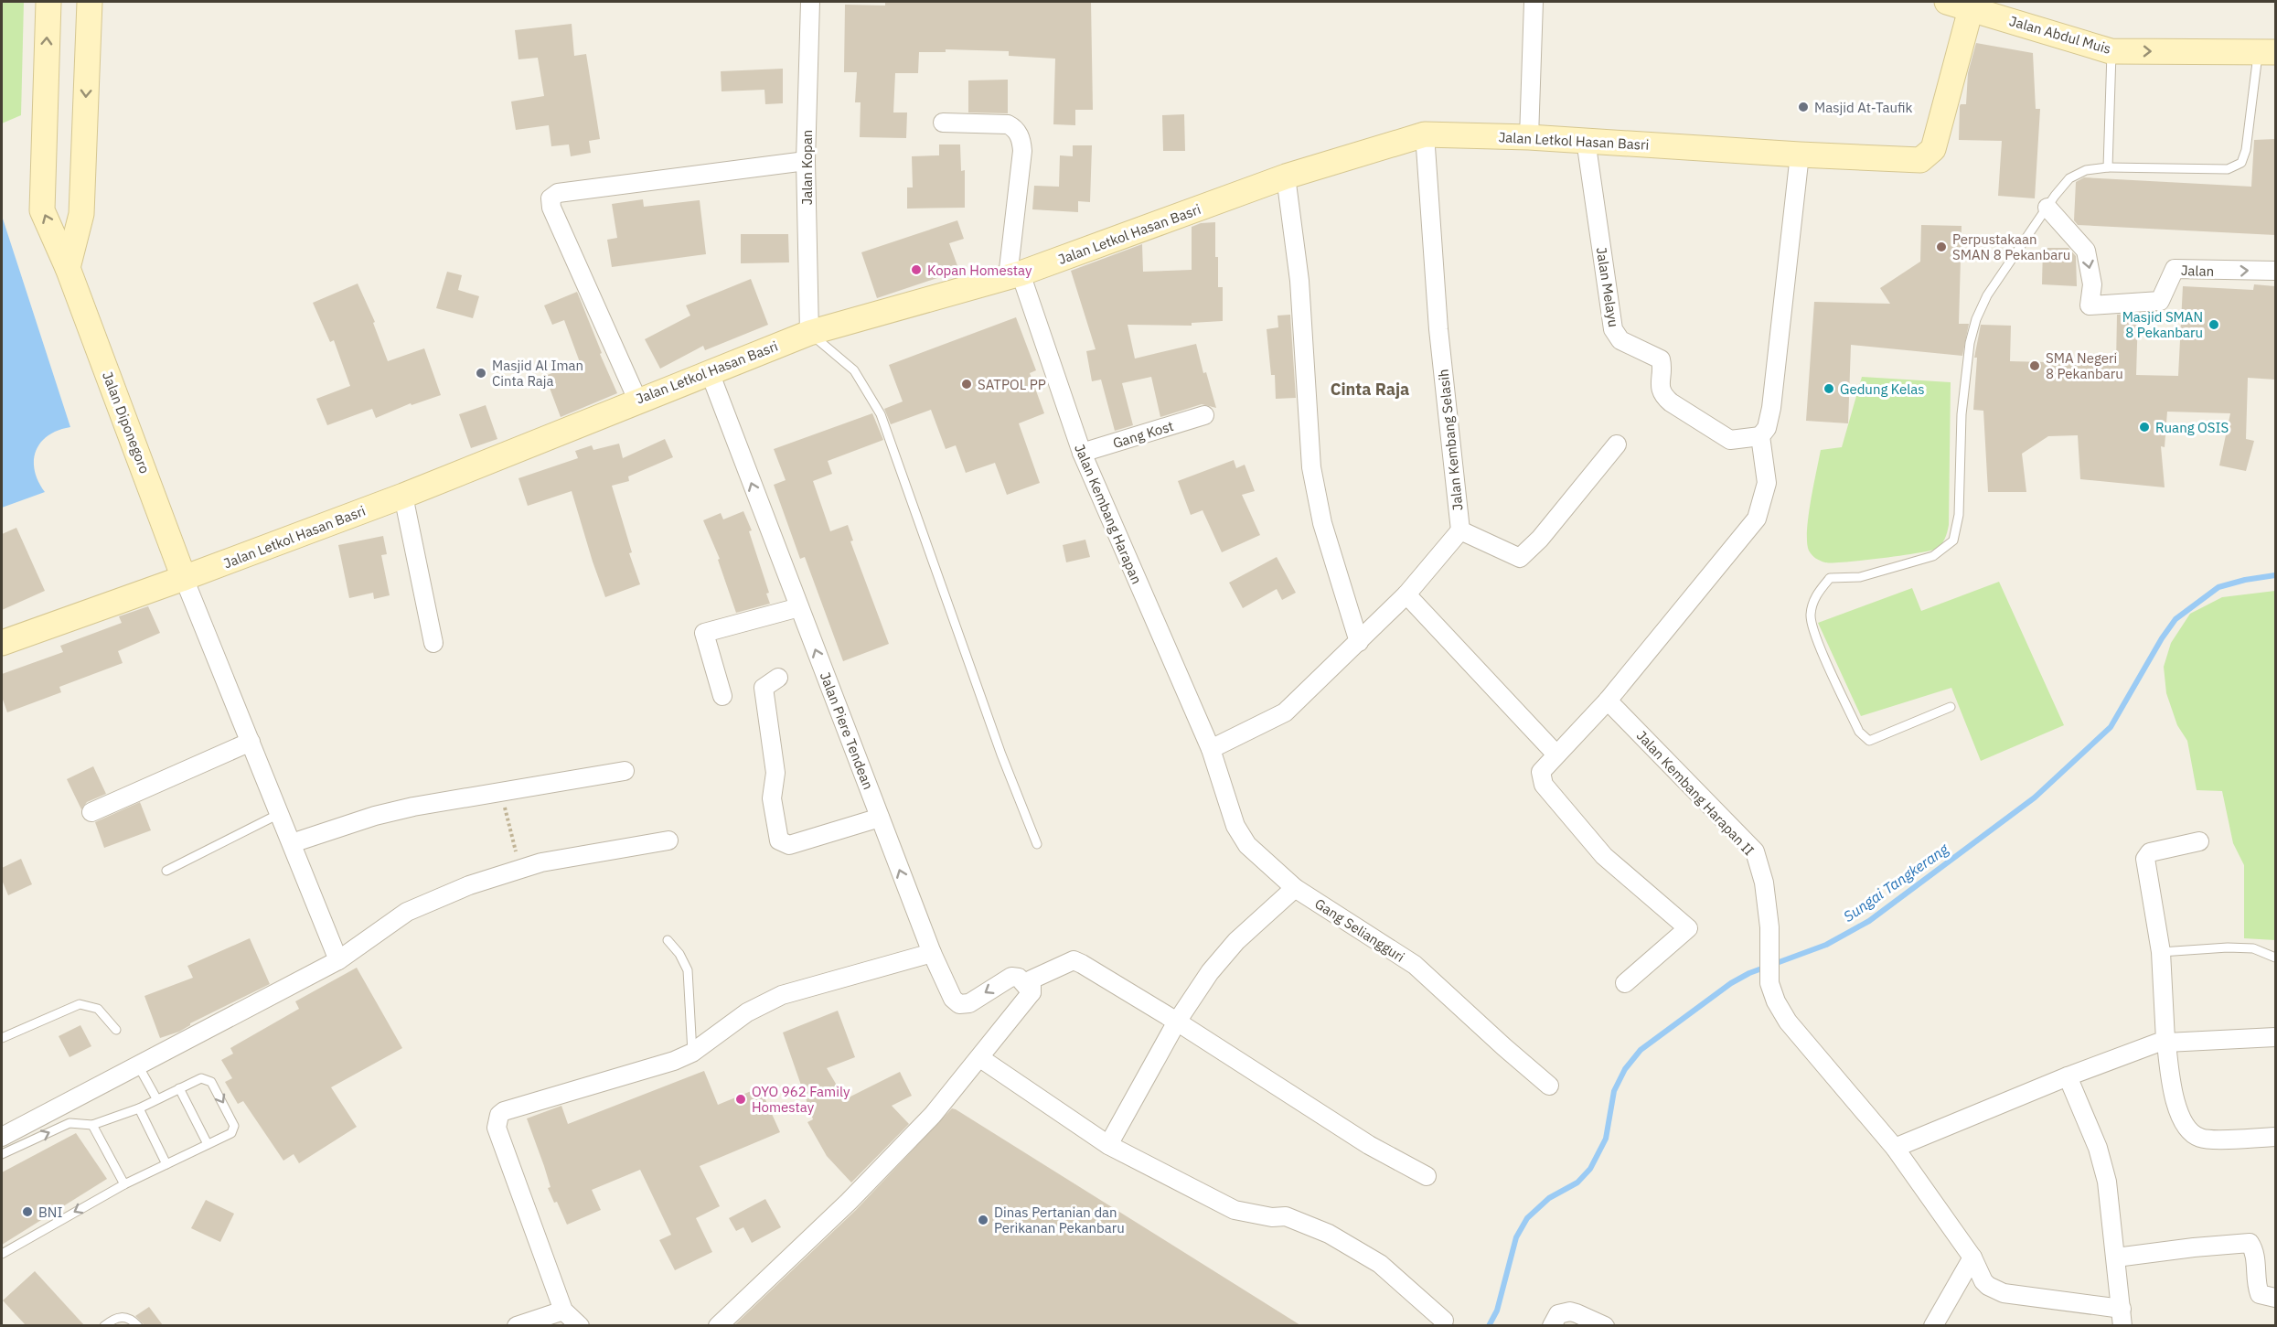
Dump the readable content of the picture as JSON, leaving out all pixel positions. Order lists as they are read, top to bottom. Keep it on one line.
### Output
{"streets":{"street":["Jalan Abdul Muis","Jalan Letkol Hasan Basri","Jalan Kopan","Jalan","Jalan Melayu","Jalan Diponegoro","Gang Kost","Jalan Kembang Selasih","Jalan Kembang Harapan","Jalan Piere Tendean","Jalan Kembang Harapan II","Gang Seliangguri"]},"crossings":[["Jalan Abdul Muis","Jalan Letkol Hasan Basri"],["Jalan Letkol Hasan Basri","Jalan Kopan"],["Jalan Letkol Hasan Basri","Jalan Melayu"],["Jalan Letkol Hasan Basri","Jalan Diponegoro"],["Jalan Letkol Hasan Basri","Jalan Kembang Selasih"],["Jalan Letkol Hasan Basri","Jalan Kembang Harapan"],["Jalan Letkol Hasan Basri","Jalan Piere Tendean"],["Gang Kost","Jalan Kembang Harapan"],["Jalan Kembang Harapan","Gang Seliangguri"]],"one_way":["Jalan Abdul Muis","Jalan Piere Tendean"],"districts":["Cinta Raja"],"water":["Sungai Tangkerang"],"places":["Masjid At-Taufik","Perpustakaan SMAN 8 Pekanbaru","Kopan Homestay","Masjid SMAN 8 Pekanbaru","SMA Negeri 8 Pekanbaru","Masjid Al Iman Cinta Raja","SATPOL PP","Gedung Kelas","Ruang OSIS","OYO 962 Family Homestay","BNI","Dinas Pertanian dan Perikanan Pekanbaru"]}
